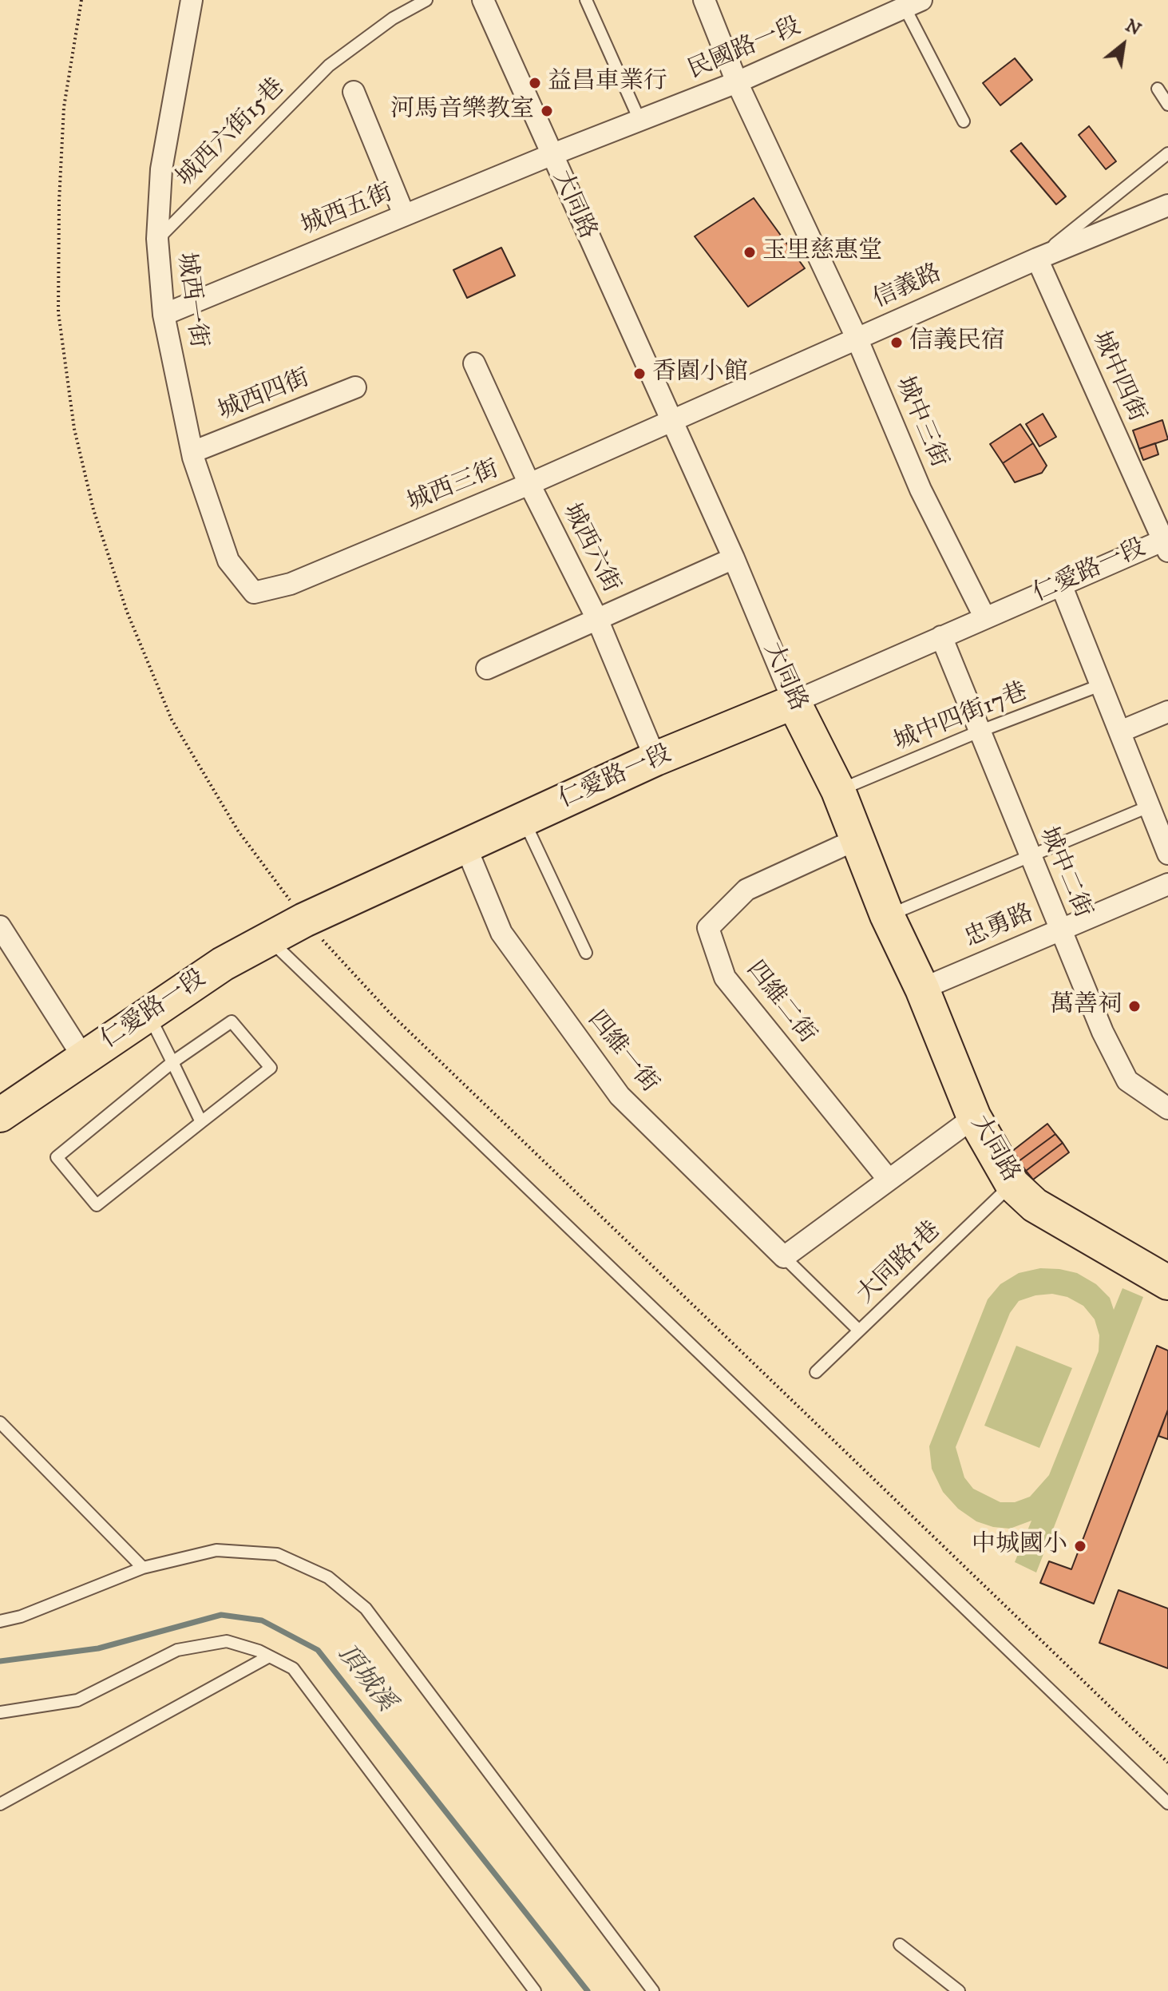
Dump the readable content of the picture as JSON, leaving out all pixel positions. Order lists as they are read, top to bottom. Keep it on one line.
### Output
{"streets":{"main road":["大同路","仁愛路一段"],"street":["民國路一段","城西五街","信義路","城西一街","城中四街","城西四街","城中三街","城西三街","城西六街","城中二街","忠勇路","四維二街","四維一街"],"lane":["城西六街15巷","城中四街17巷","大同路1巷"]},"crossings":[["民國路一段","大同路"],["民國路一段","城西五街"],["民國路一段","城中三街"],["城西六街15巷","城西一街"],["大同路","城西五街"],["大同路","信義路"],["大同路","城西三街"],["大同路","仁愛路一段"],["大同路","城中四街17巷"],["大同路","忠勇路"],["大同路","四維二街"],["大同路","大同路1巷"],["城西五街","城西一街"],["信義路","城中四街"],["信義路","城中三街"],["信義路","城西三街"],["城西一街","城西四街"],["城西一街","城西三街"],["城中四街","仁愛路一段"],["城中三街","仁愛路一段"],["城西三街","城西六街"],["城西六街","仁愛路一段"],["仁愛路一段","城中二街"],["仁愛路一段","四維一街"],["城中四街17巷","城中二街"],["城中二街","忠勇路"],["四維一街","大同路1巷"]],"water":["頂城溪"],"places":["益昌車業行","河馬音樂教室","玉里慈惠堂","信義民宿","香園小館","萬善祠","中城國小"],"north":"top right"}
